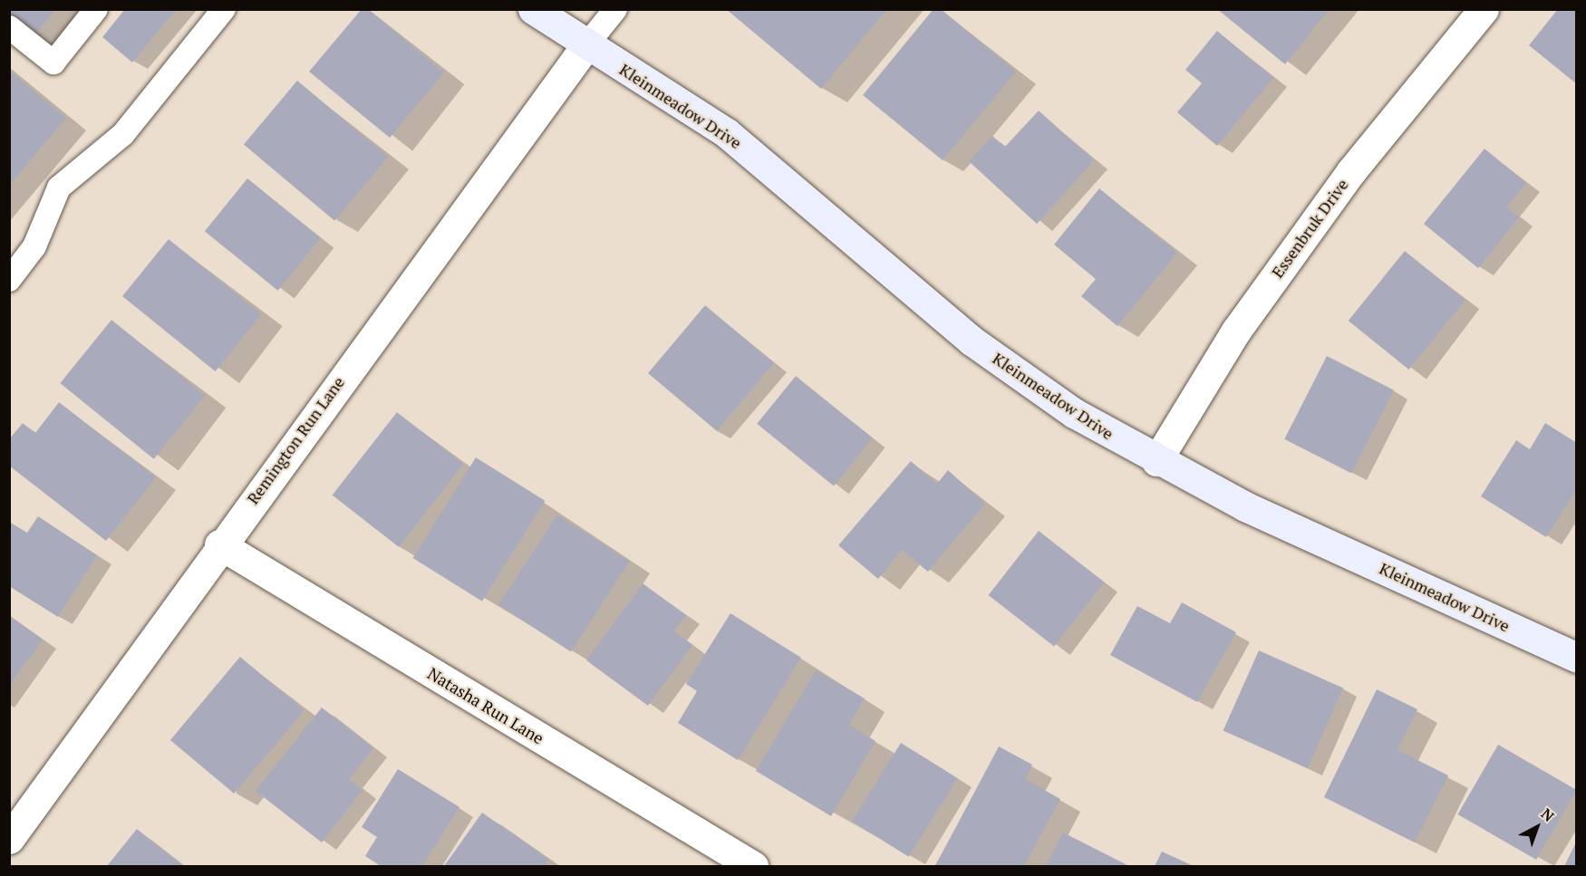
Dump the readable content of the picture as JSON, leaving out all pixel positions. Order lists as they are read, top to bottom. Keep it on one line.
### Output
{"streets":{"street":["Kleinmeadow Drive","Essenbruk Drive","Remington Run Lane","Natasha Run Lane"]},"crossings":[["Kleinmeadow Drive","Essenbruk Drive"],["Kleinmeadow Drive","Remington Run Lane"],["Remington Run Lane","Natasha Run Lane"]],"north":"top right"}
